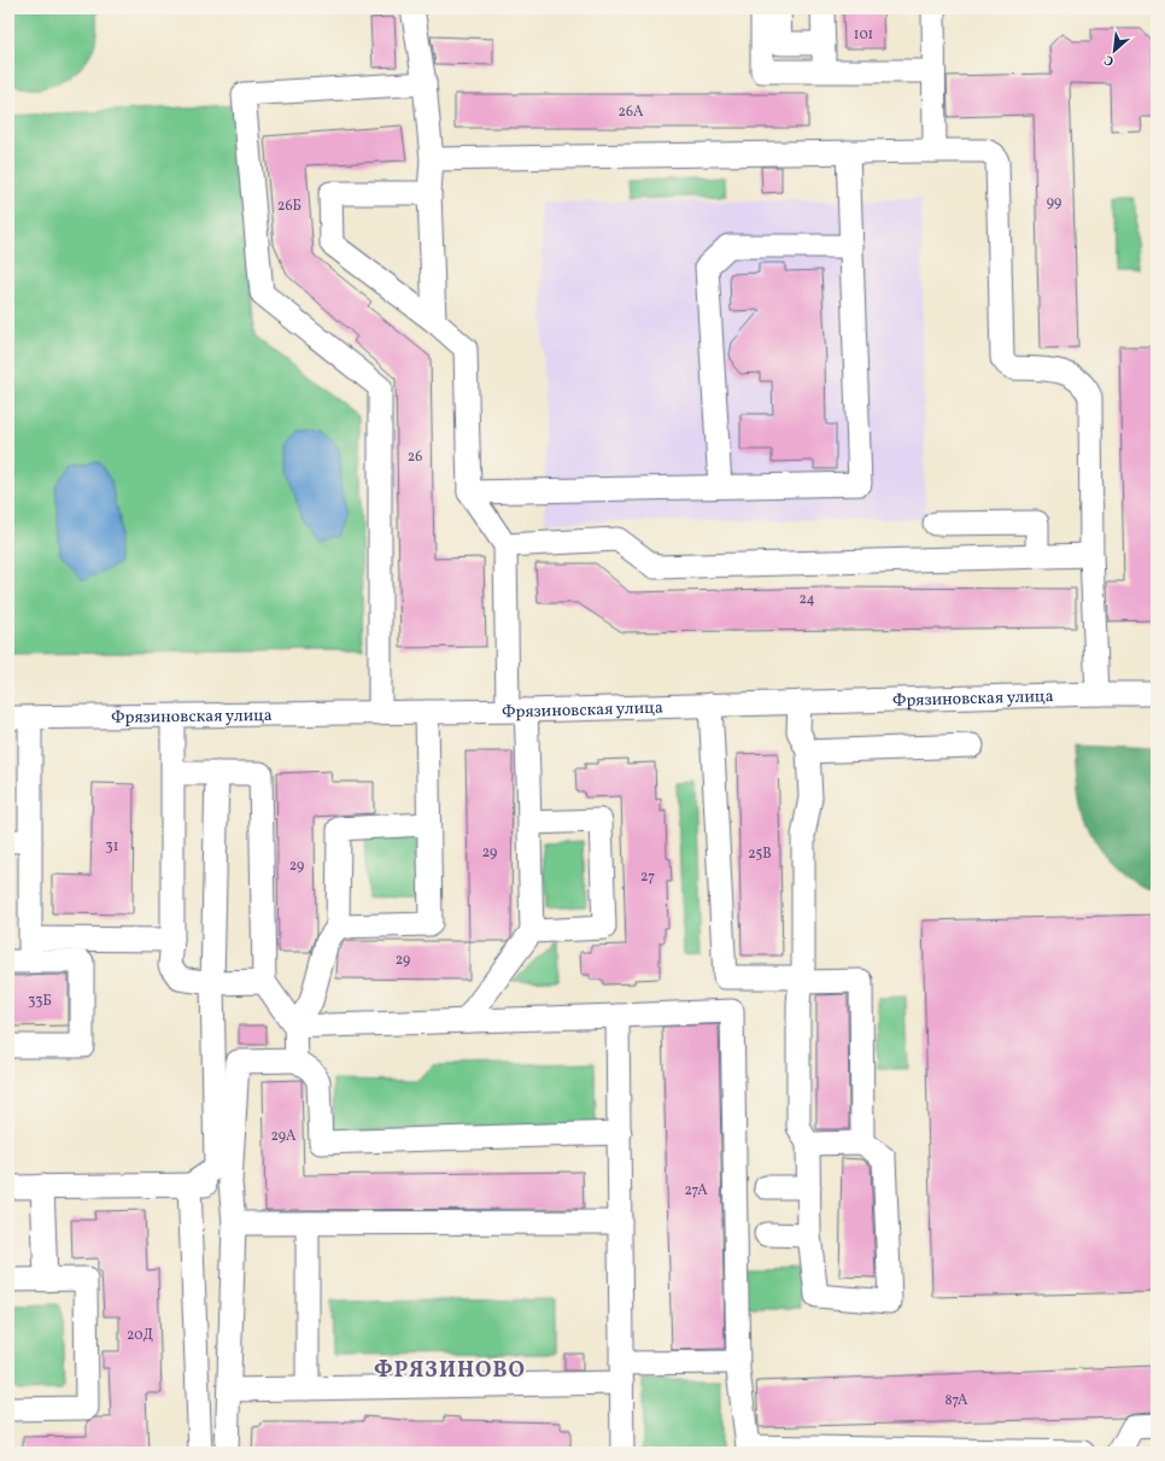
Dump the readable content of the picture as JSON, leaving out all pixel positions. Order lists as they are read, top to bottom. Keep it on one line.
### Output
{"streets":{"street":["Фрязиновская улица"]},"districts":["ФРЯЗИНОВО"],"house_numbers":["101","26А","99","26Б","26","24","31","29","25В","29","27","29","33Б","29А","27А","20Д","87А"],"north":"bottom left"}
